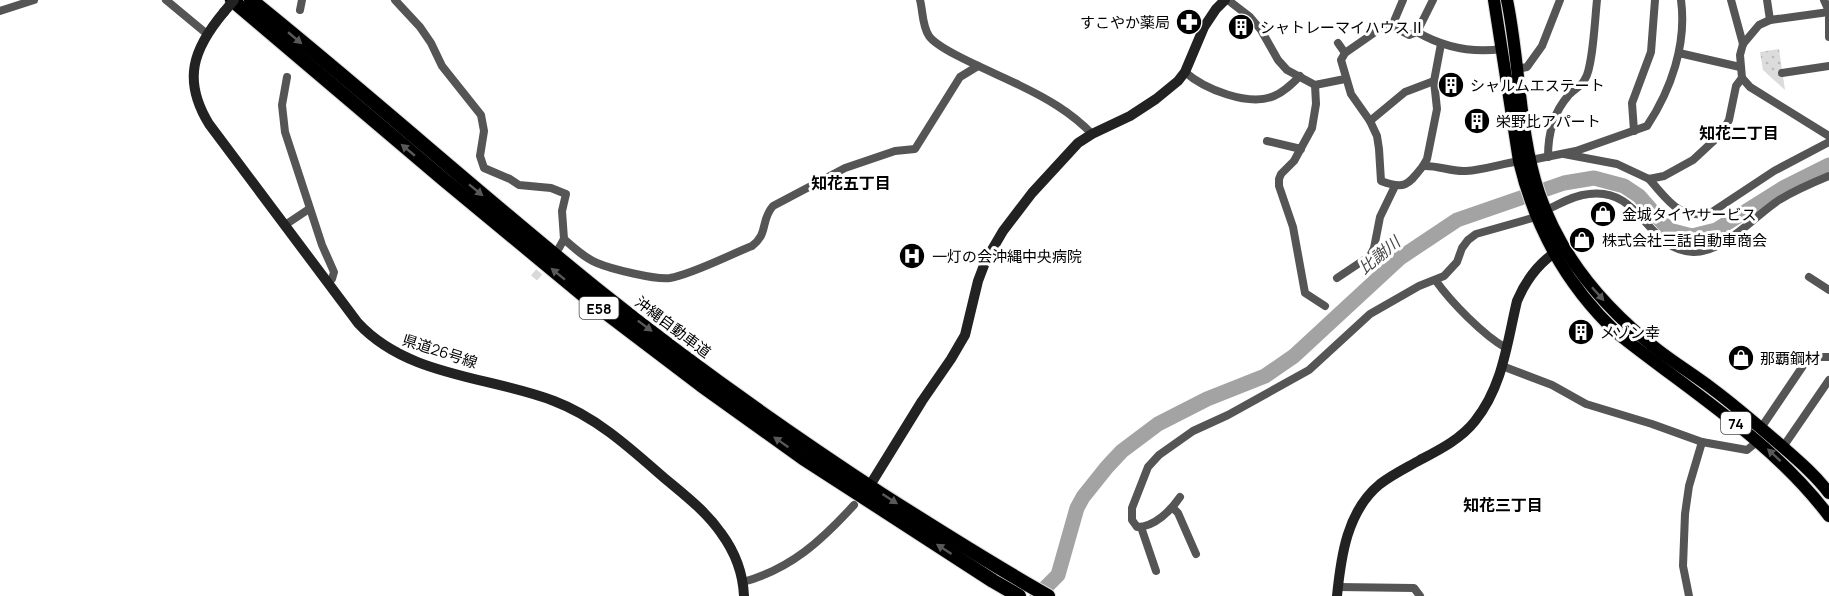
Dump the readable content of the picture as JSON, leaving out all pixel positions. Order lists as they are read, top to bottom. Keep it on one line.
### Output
{"streets":{"highway":["E58","沖縄自動車道"],"main road":["74"],"street":["県道26号線"]},"crossings":[["沖縄自動車道","県道26号線"]],"districts":["知花二丁目","知花五丁目","知花三丁目"],"water":["比謝川"],"places":{"pharmacy":["すこやか薬局"],"building":["シャトレーマイハウスⅡ","シャルムエステート","栄野比アパート","メゾン幸"],"shop":["金城タイヤサービス","株式会社三話自動車商会","那覇鋼材"],"hospital":["一灯の会沖縄中央病院"]}}
